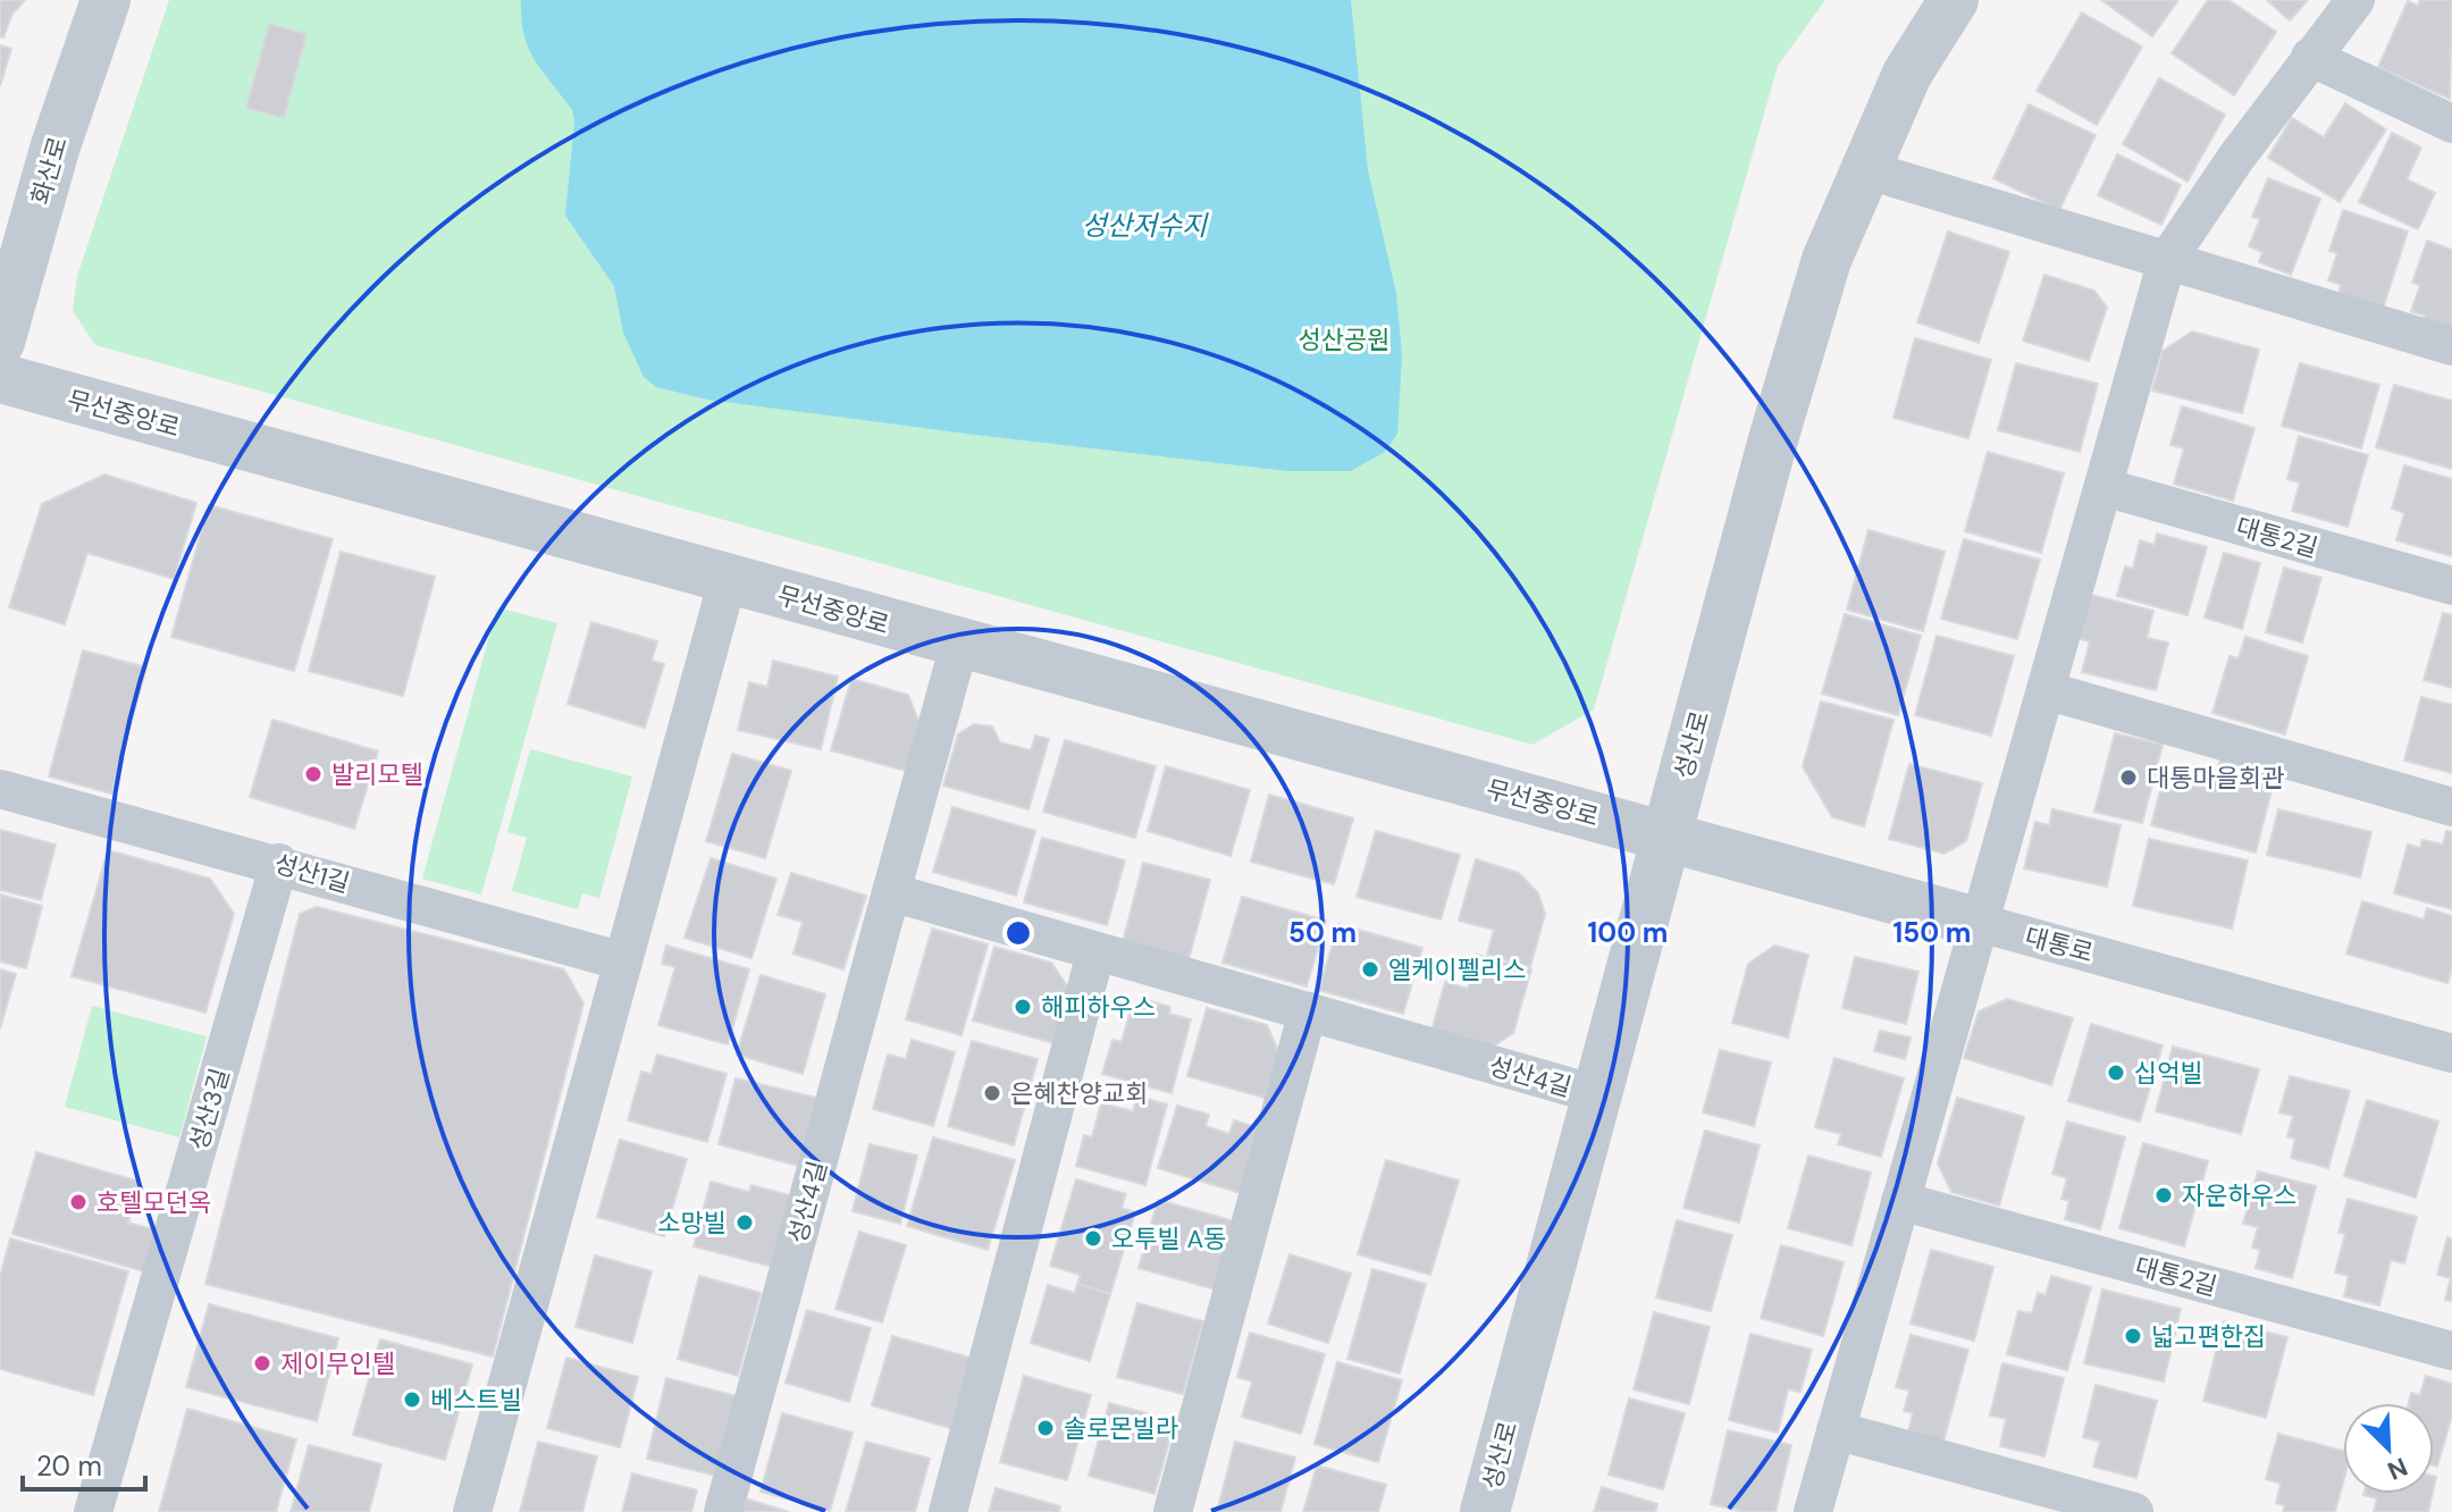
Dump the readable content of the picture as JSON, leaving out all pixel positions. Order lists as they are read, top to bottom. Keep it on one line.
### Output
{"streets":{"street":["화산로","무선중앙로","대통2길","성산로","성산1길","대통로","성산4길","성산3길"]},"crossings":[["무선중앙로","성산로"],["무선중앙로","대통로"],["무선중앙로","성산4길"],["성산로","대통로"],["성산로","성산4길"],["성산1길","성산3길"]],"water":["성산저수지"],"parks":["성산공원"],"places":["발리모텔","대통마을회관","엘케이펠리스","해피하우스","십억빌","은혜찬양교회","자운하우스","호텔모던옥","소망빌","오투빌 A동","넓고편한집","제이무인텔","베스트빌","솔로몬빌라"],"scale_bar":"20 m","north":"bottom right","rings":["50 m","100 m","150 m"]}
